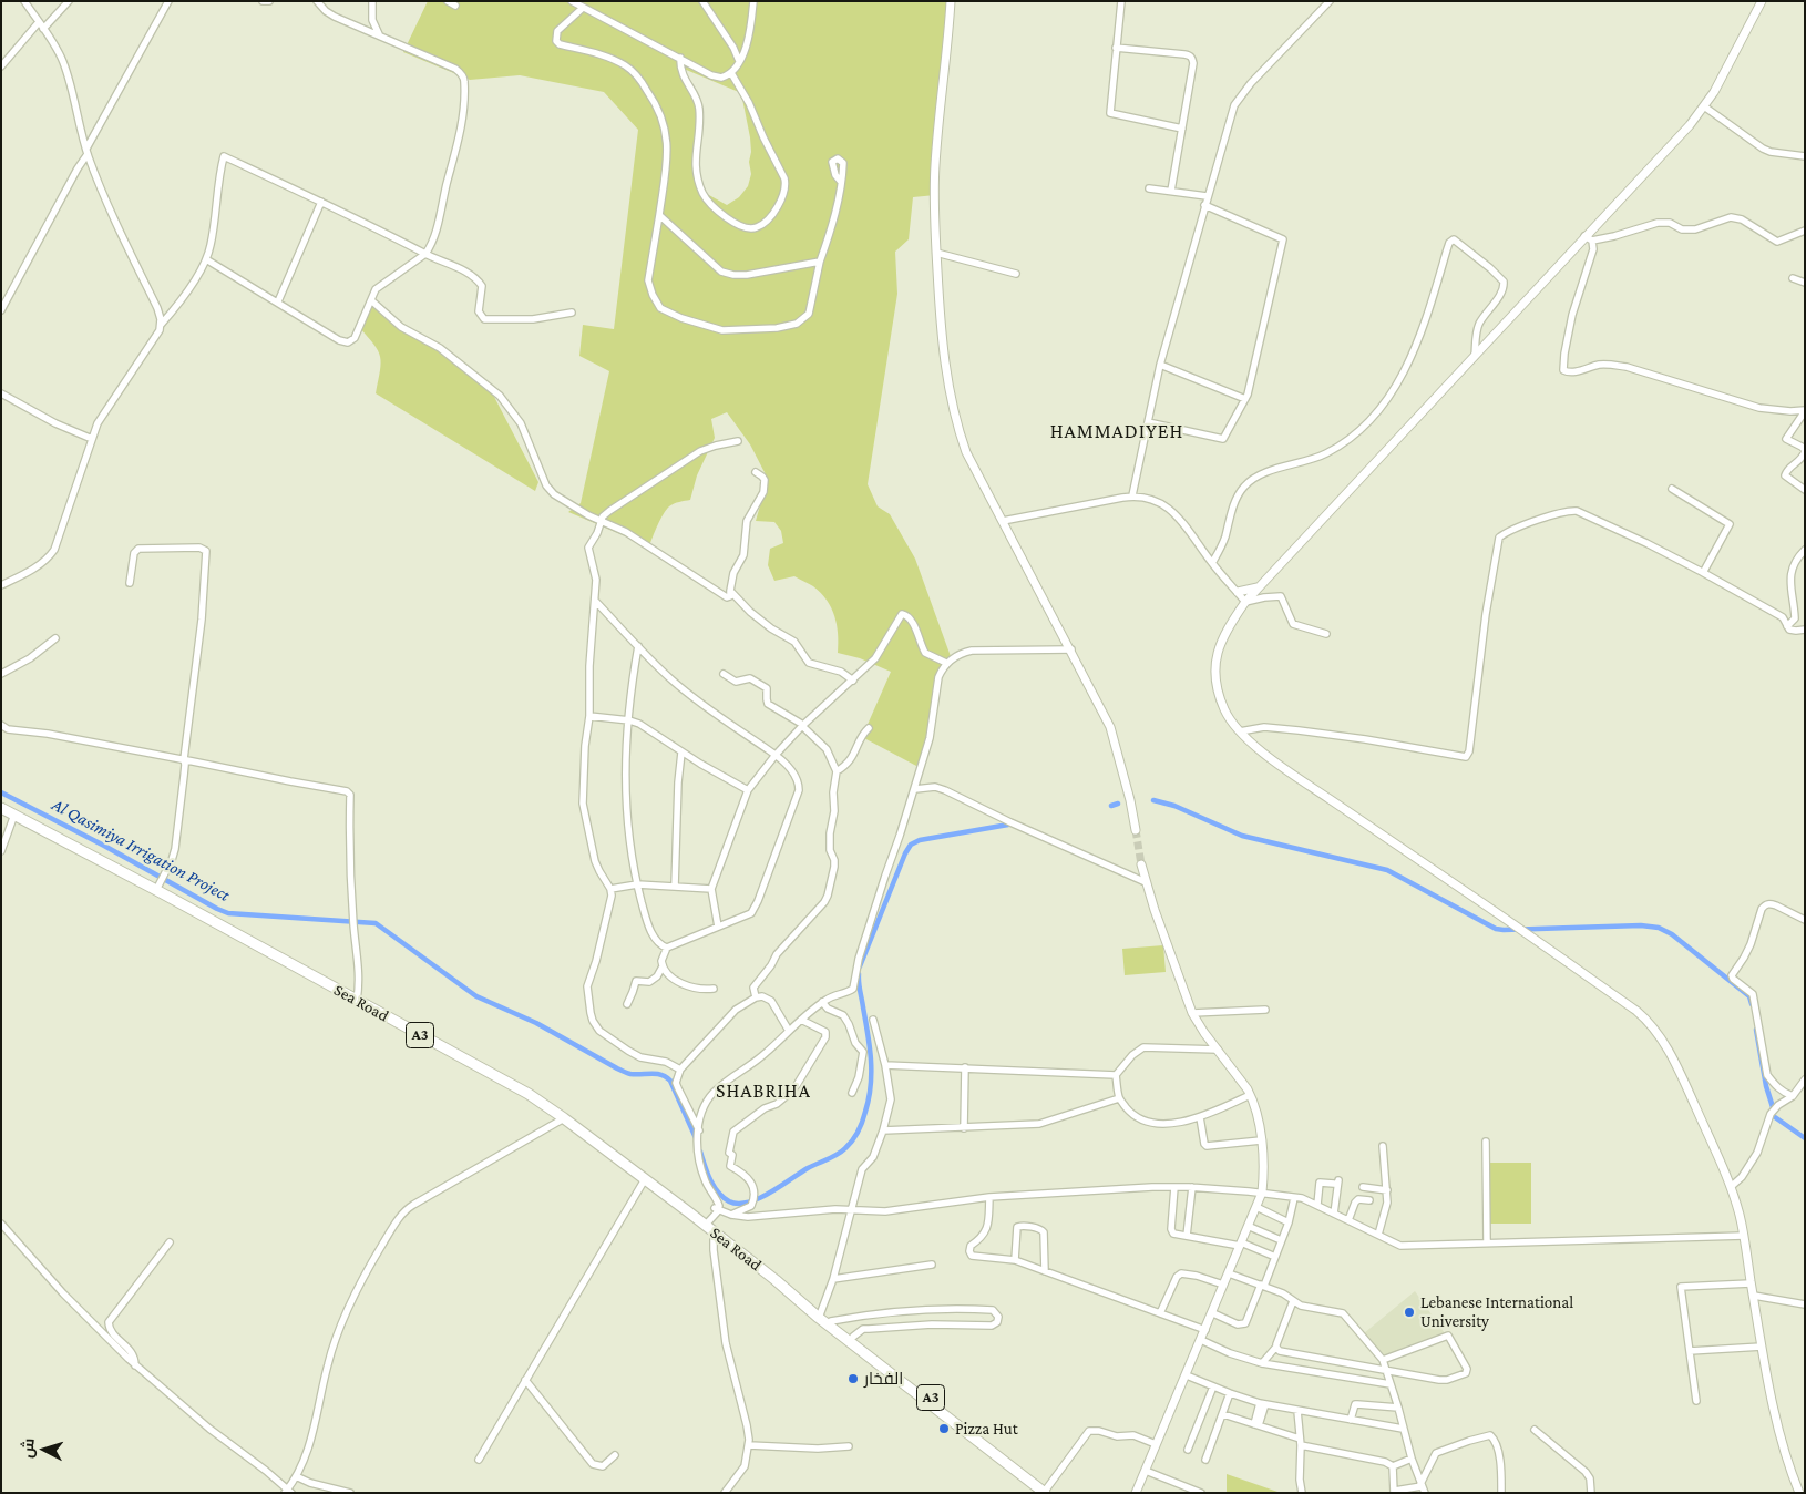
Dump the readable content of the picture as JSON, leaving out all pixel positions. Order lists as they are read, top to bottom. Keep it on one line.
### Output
{"streets":{"highway":["Sea Road","A3"]},"districts":["HAMMADIYEH","SHABRIHA"],"water":["Al Qasimiya Irrigation Project"],"places":["Lebanese International University","الفخار","Pizza Hut"],"north":"left"}
